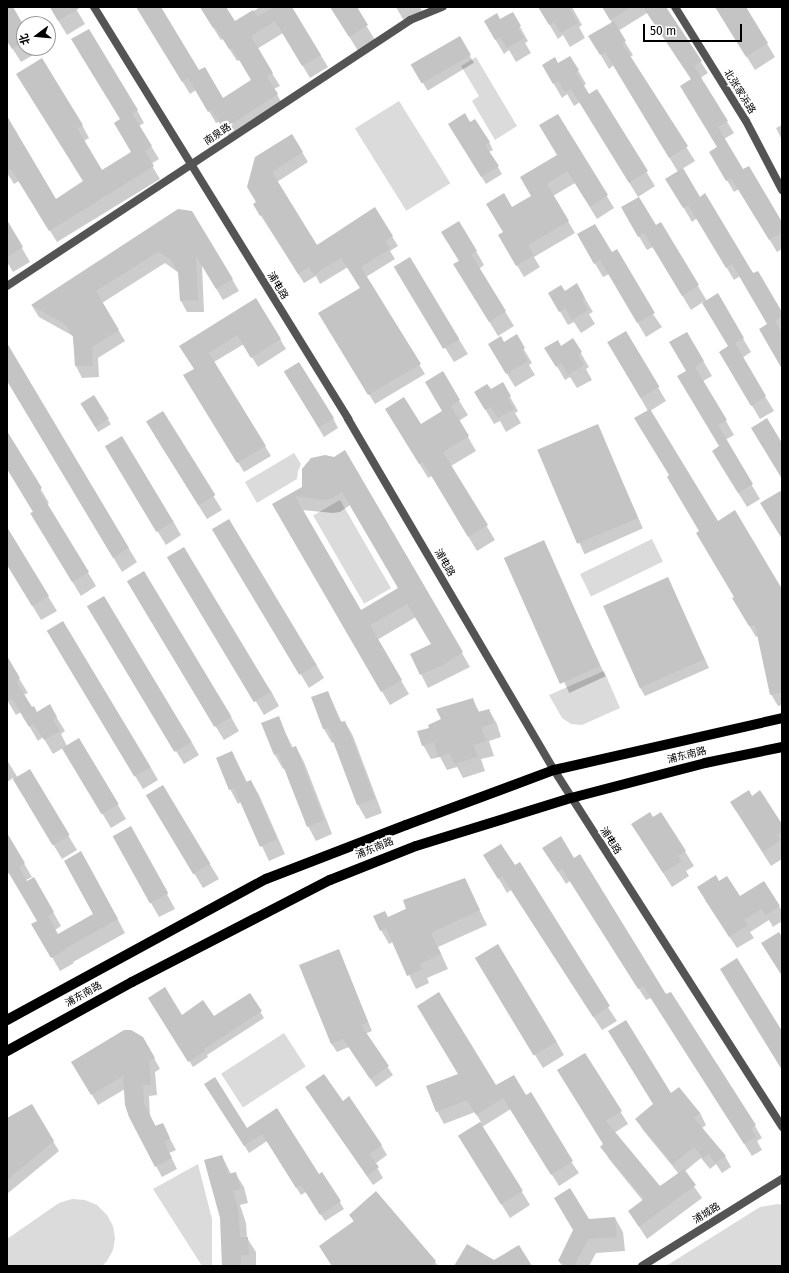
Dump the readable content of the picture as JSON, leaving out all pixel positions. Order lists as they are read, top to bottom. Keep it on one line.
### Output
{"streets":{"main road":["浦东南路"],"street":["北张家浜路","南泉路","浦电路","浦城路"]},"crossings":[["南泉路","浦电路"],["浦电路","浦东南路"]],"scale_bar":"50 m","north":"left"}
